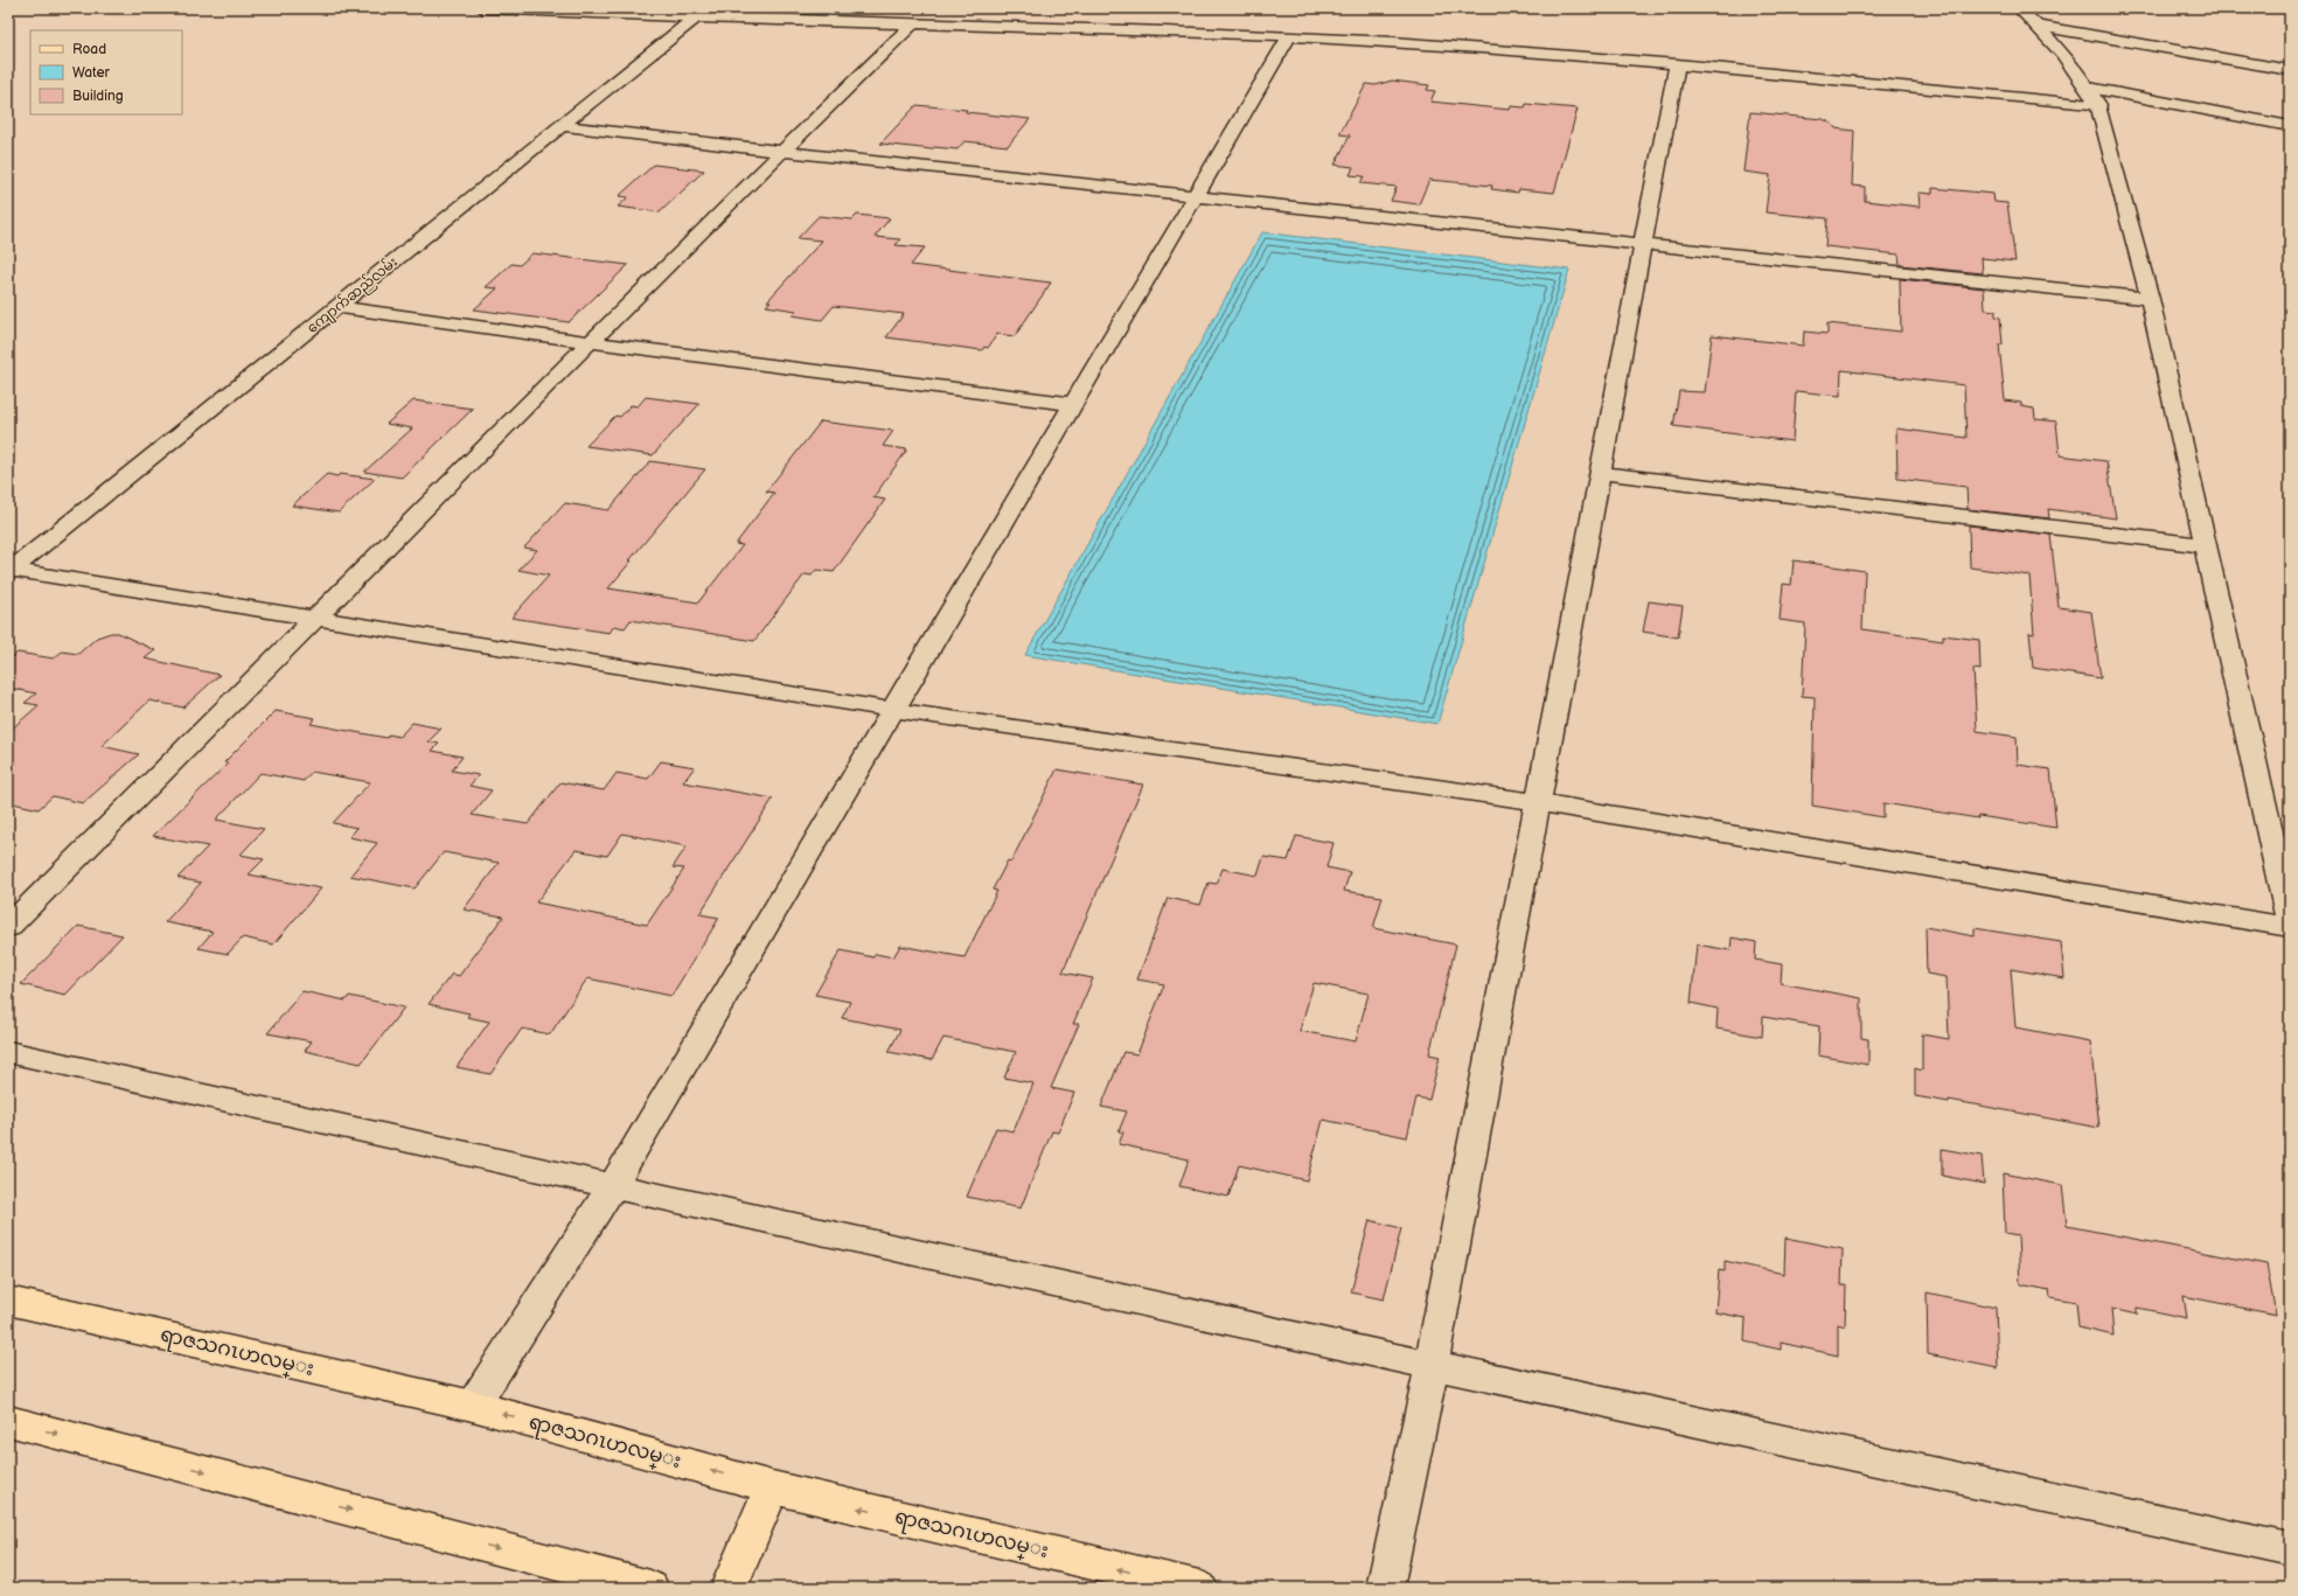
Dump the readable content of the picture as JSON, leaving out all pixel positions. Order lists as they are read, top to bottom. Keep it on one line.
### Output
{"streets":{"main road":["ရာဇသဂၤဟလမ္း"],"street":["ကျောက်ဆည်လမ်း"]},"one_way":["ရာဇသဂၤဟလမ္း"],"legend":["Road","Water","Building"]}
